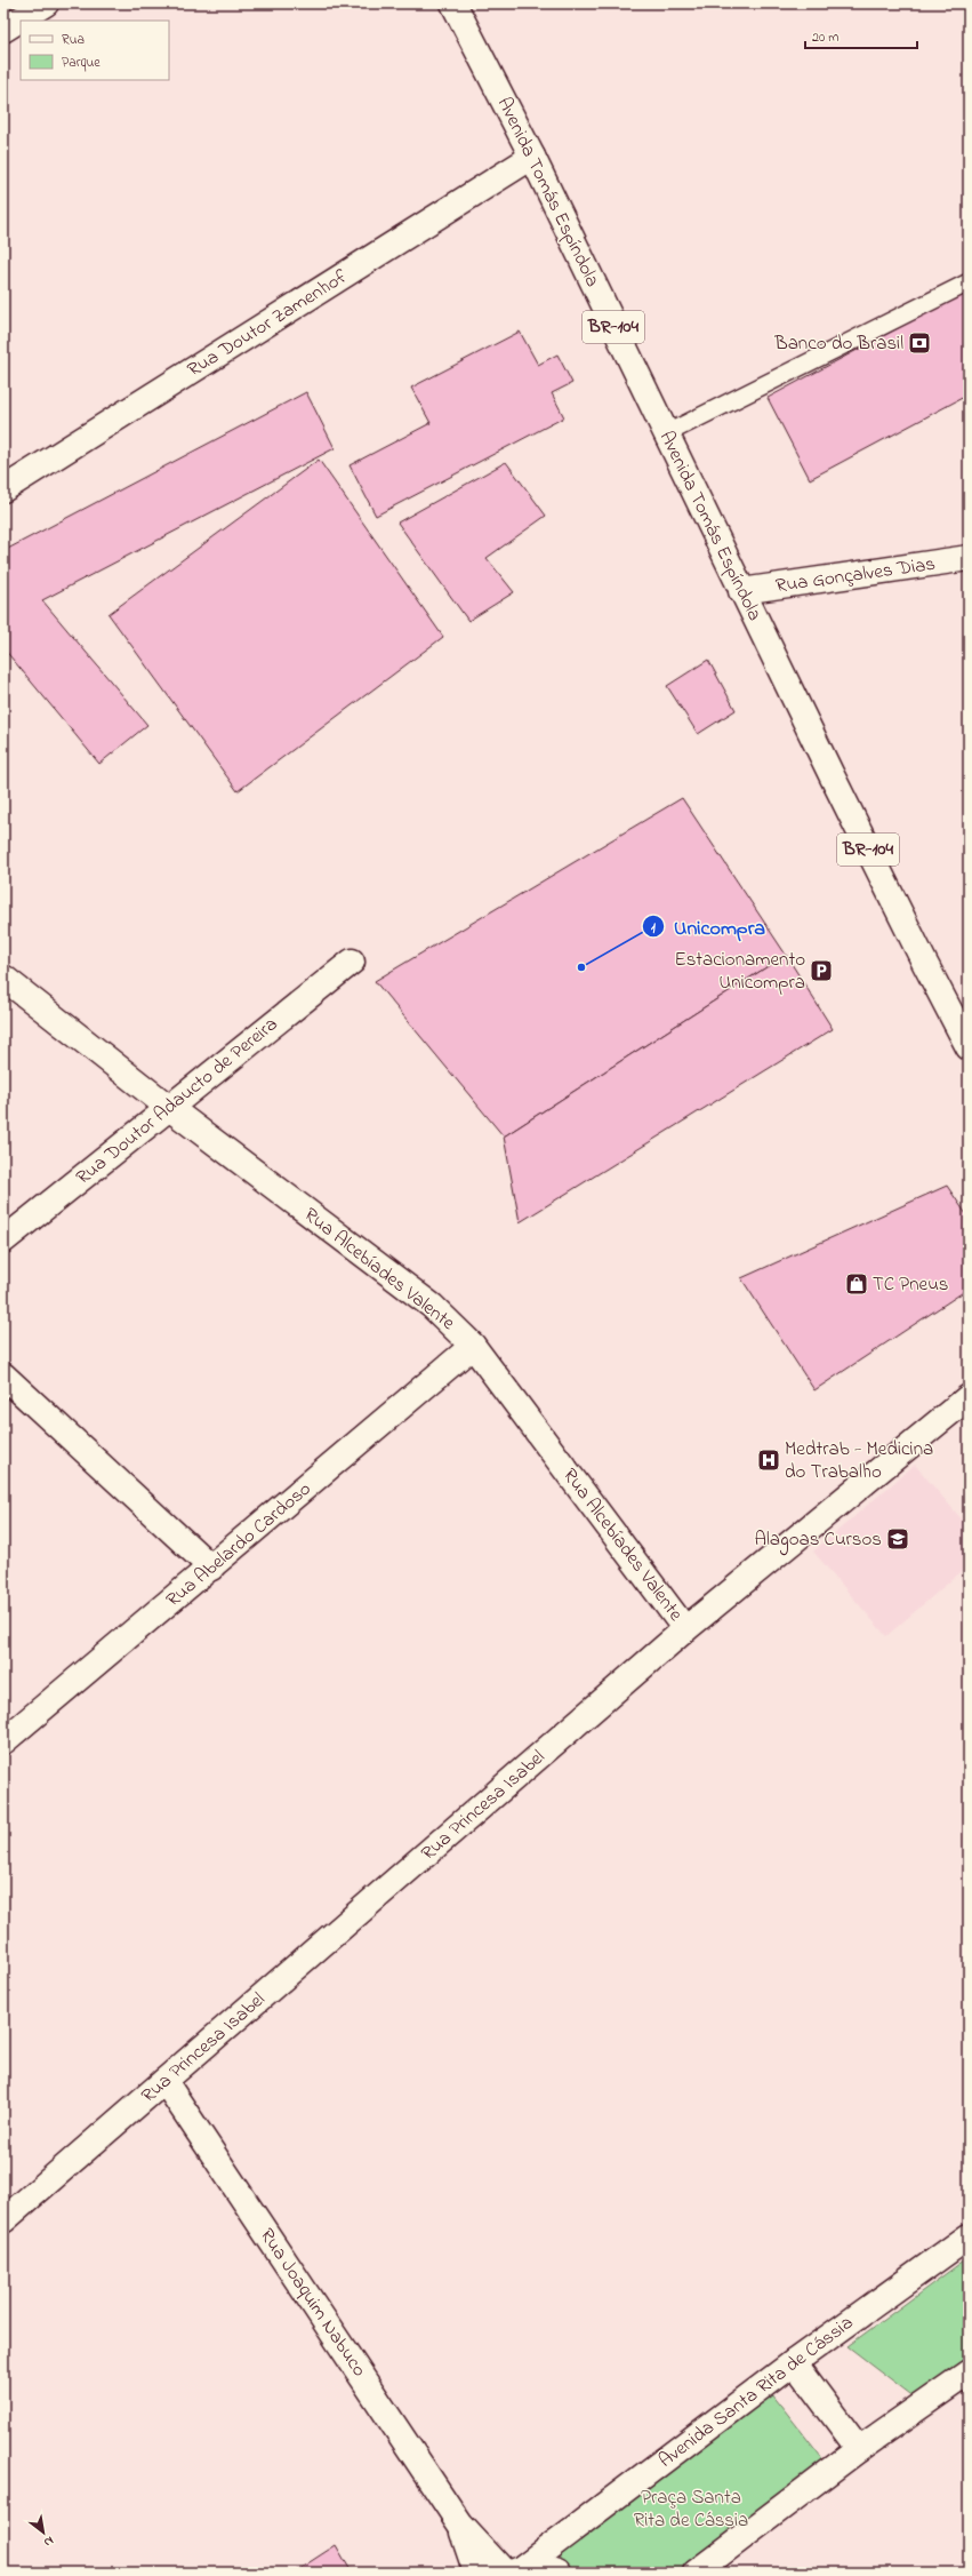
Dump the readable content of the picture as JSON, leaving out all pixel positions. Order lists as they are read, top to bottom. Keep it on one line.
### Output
{"streets":{"main road":["Avenida Tomás Espíndola","Rua Doutor Zamenhof","BR-104","Rua Gonçalves Dias","Rua Doutor Adaucto de Pereira","Rua Alcebíades Valente","Rua Abelardo Cardoso","Rua Princesa Isabel","Rua Joaquim Nabuco","Avenida Santa Rita de Cássia"]},"crossings":[["Avenida Tomás Espíndola","Rua Doutor Zamenhof"],["Avenida Tomás Espíndola","Rua Gonçalves Dias"],["Rua Doutor Adaucto de Pereira","Rua Alcebíades Valente"],["Rua Alcebíades Valente","Rua Abelardo Cardoso"],["Rua Alcebíades Valente","Rua Princesa Isabel"],["Rua Princesa Isabel","Rua Joaquim Nabuco"],["Rua Joaquim Nabuco","Avenida Santa Rita de Cássia"]],"parks":["Praça Santa Rita de Cássia"],"places":{"bank":["Banco do Brasil"],"other":["Unicompra"],"parking":["Estacionamento Unicompra"],"shop":["TC Pneus"],"hospital":["Medtrab - Medicina do Trabalho"],"school or university":["Alagoas Cursos"]},"legend":["Rua","Parque"],"scale_bar":"20 m","north":"bottom right"}
